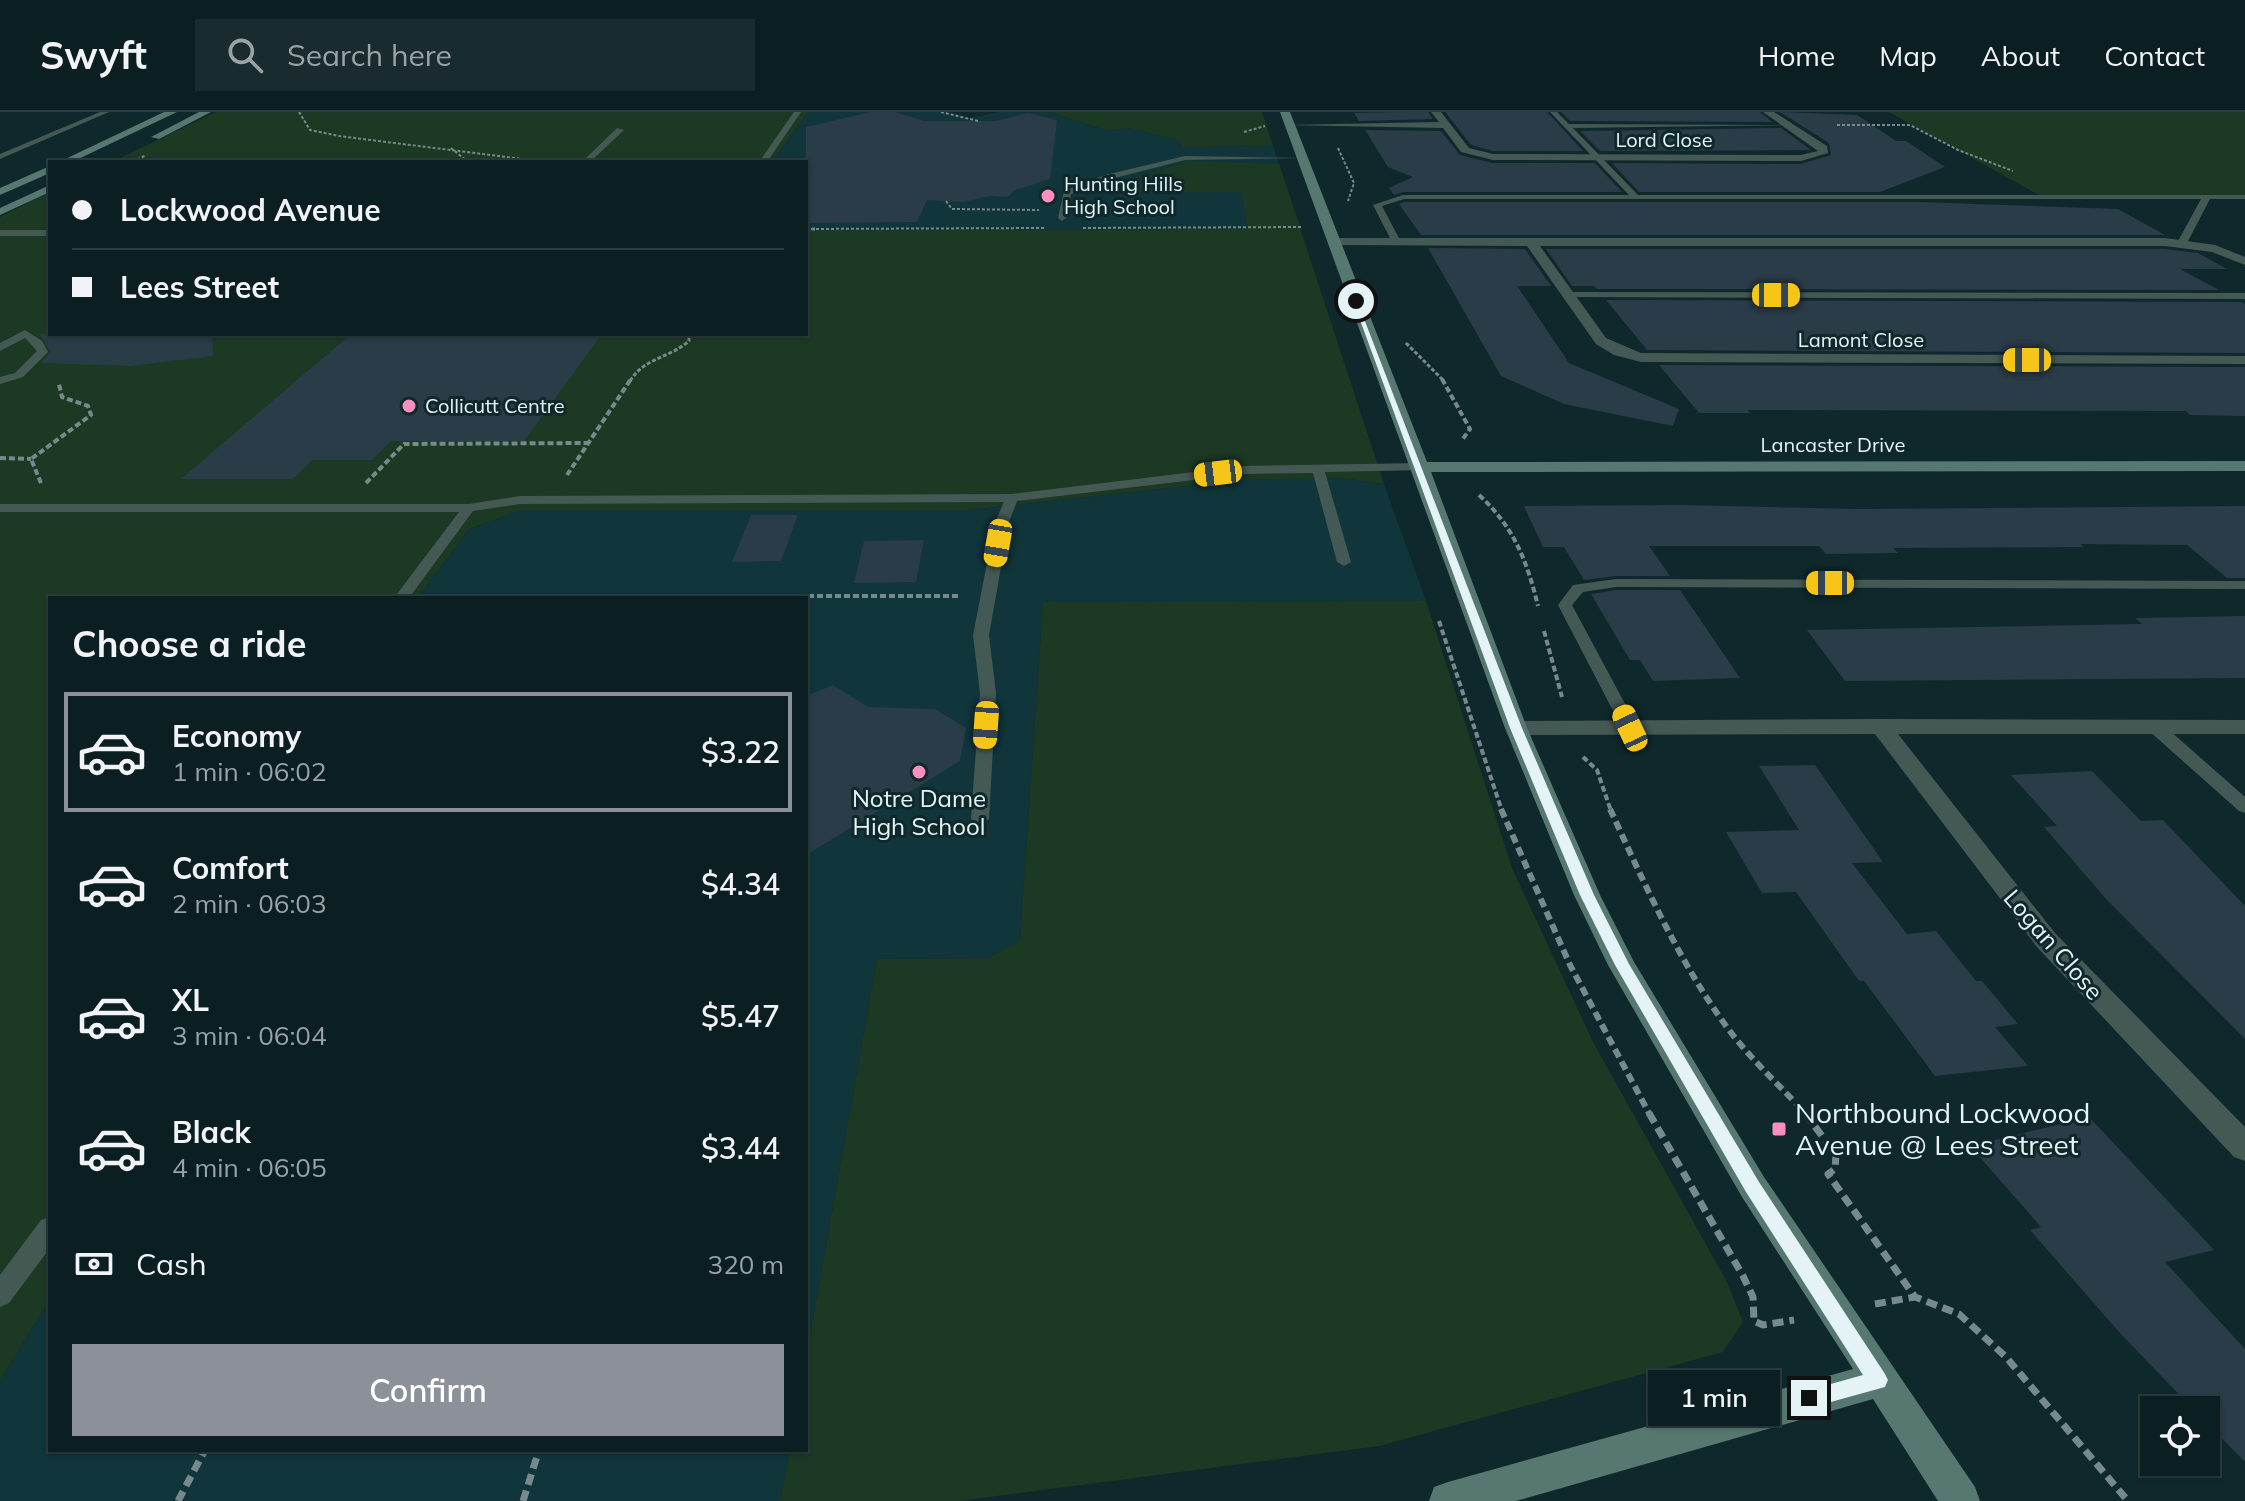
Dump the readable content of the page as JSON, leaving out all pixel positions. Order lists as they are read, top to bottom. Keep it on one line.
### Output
{"streets":{"street":["Lord Close","Lamont Close","Lancaster Drive","Logan Close"]},"places":{"other":["Hunting Hills High School","Collicutt Centre","Notre Dame High School"],"transit":["Northbound Lockwood Avenue @ Lees Street"]},"page":{"header":"Swyft","search":"Search here","nav":["Home","Map","About","Contact"],"banner":["Lockwood Avenue","Lees Street"],"heading":"Choose a ride","list":[{"name":"Economy","note":"1 min · 06:02","value":"$3.22"},{"name":"Comfort","note":"2 min · 06:03","value":"$4.34"},{"name":"XL","note":"3 min · 06:04","value":"$5.47"},{"name":"Black","note":"4 min · 06:05","value":"$3.44"}],"pay":["Cash","320 m"],"buttons":"Confirm","bubble":"1 min"}}
